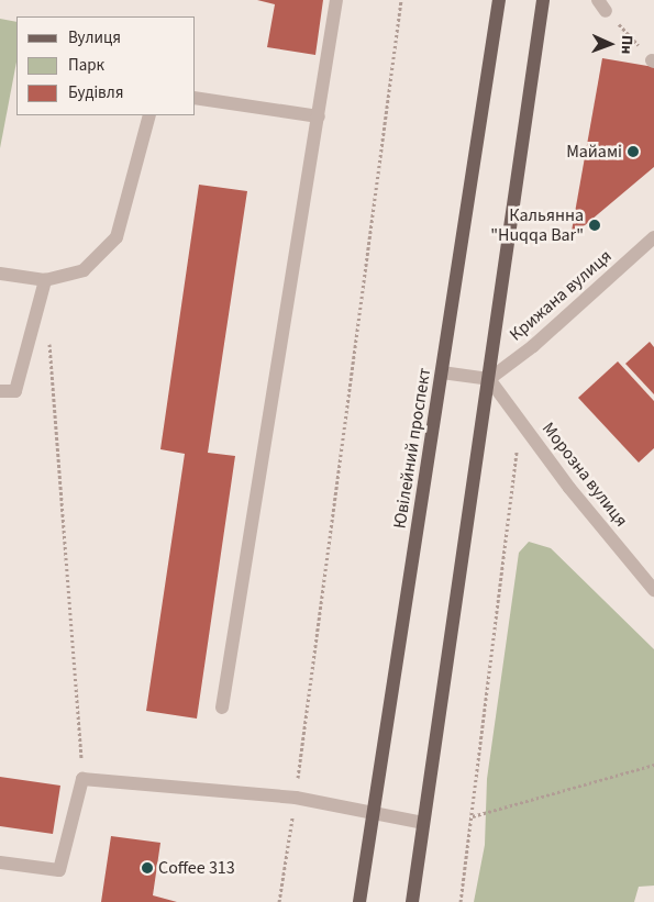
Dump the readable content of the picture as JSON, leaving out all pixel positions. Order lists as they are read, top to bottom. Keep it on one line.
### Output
{"streets":{"main road":["Ювілейний проспект"],"street":["Крижана вулиця","Морозна вулиця"]},"crossings":[["Крижана вулиця","Морозна вулиця"]],"places":["Майамі","Кальянна \"Huqqa Bar\"","Coffee 313"],"legend":["Вулиця","Парк","Будівля"],"north":"right"}
